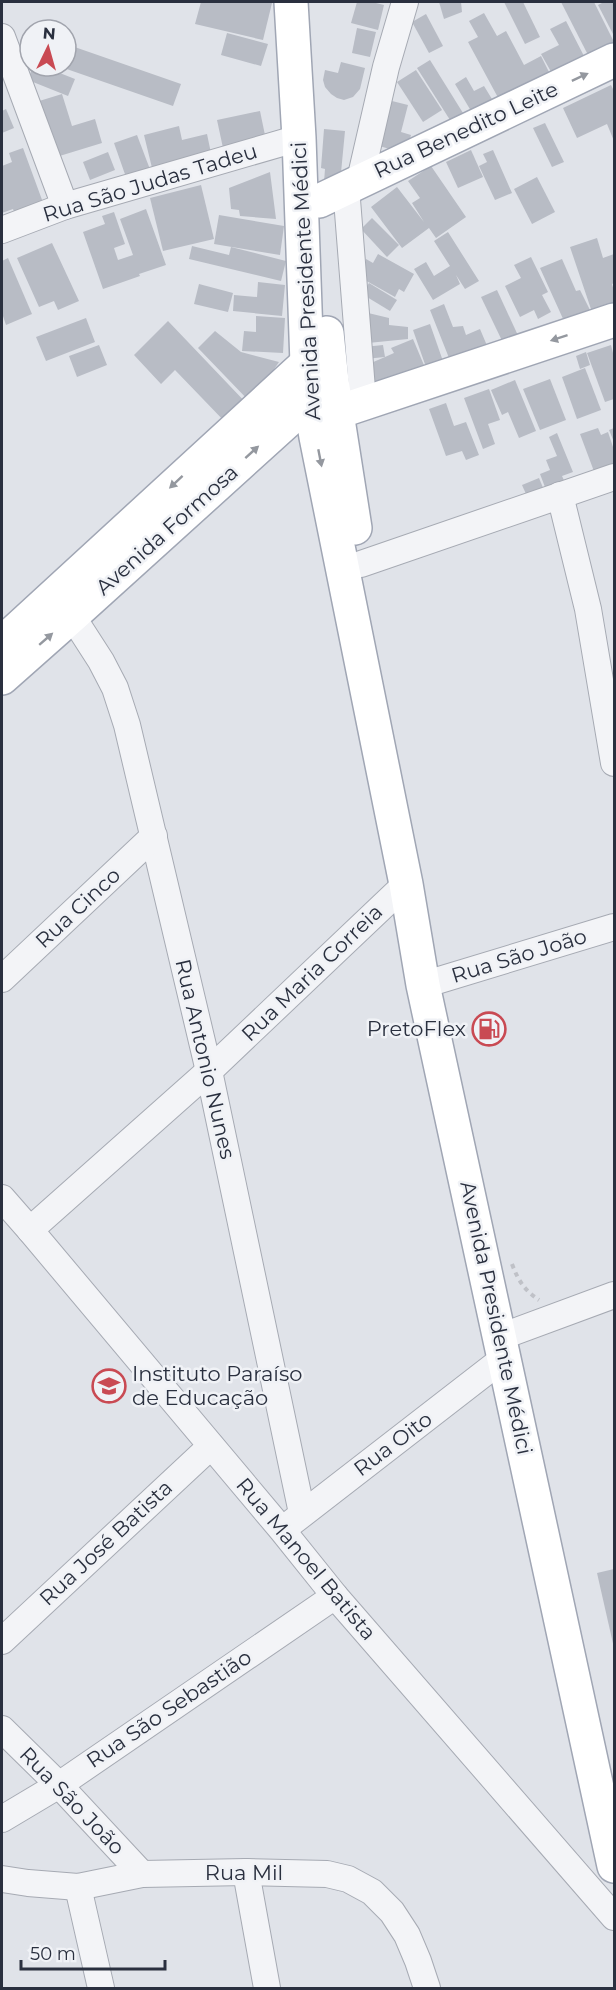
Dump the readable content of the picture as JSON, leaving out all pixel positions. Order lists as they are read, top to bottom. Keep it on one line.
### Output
{"streets":{"main road":["Rua Benedito Leite","Avenida Presidente Médici","Avenida Formosa"],"street":["Rua São Judas Tadeu","Rua Cinco","Rua São João","Rua Maria Correia","Rua Antonio Nunes","Rua Oito","Rua José Batista","Rua Manoel Batista","Rua São Sebastião","Rua Mil"]},"crossings":[["Rua Benedito Leite","Avenida Presidente Médici"],["Rua São Judas Tadeu","Avenida Presidente Médici"],["Avenida Presidente Médici","Avenida Formosa"],["Avenida Presidente Médici","Rua São João"],["Avenida Presidente Médici","Rua Maria Correia"],["Avenida Presidente Médici","Rua Oito"],["Avenida Formosa","Rua Antonio Nunes"],["Rua Cinco","Rua Antonio Nunes"],["Rua São João","Rua São Sebastião"],["Rua São João","Rua Mil"],["Rua Maria Correia","Rua Antonio Nunes"],["Rua Maria Correia","Rua Manoel Batista"],["Rua Antonio Nunes","Rua Oito"],["Rua Oito","Rua Manoel Batista"],["Rua José Batista","Rua Manoel Batista"],["Rua Manoel Batista","Rua São Sebastião"]],"places":{"fuel station":["PretoFlex"],"school or university":["Instituto Paraíso de Educação"]},"scale_bar":"50 m","north":"top"}
